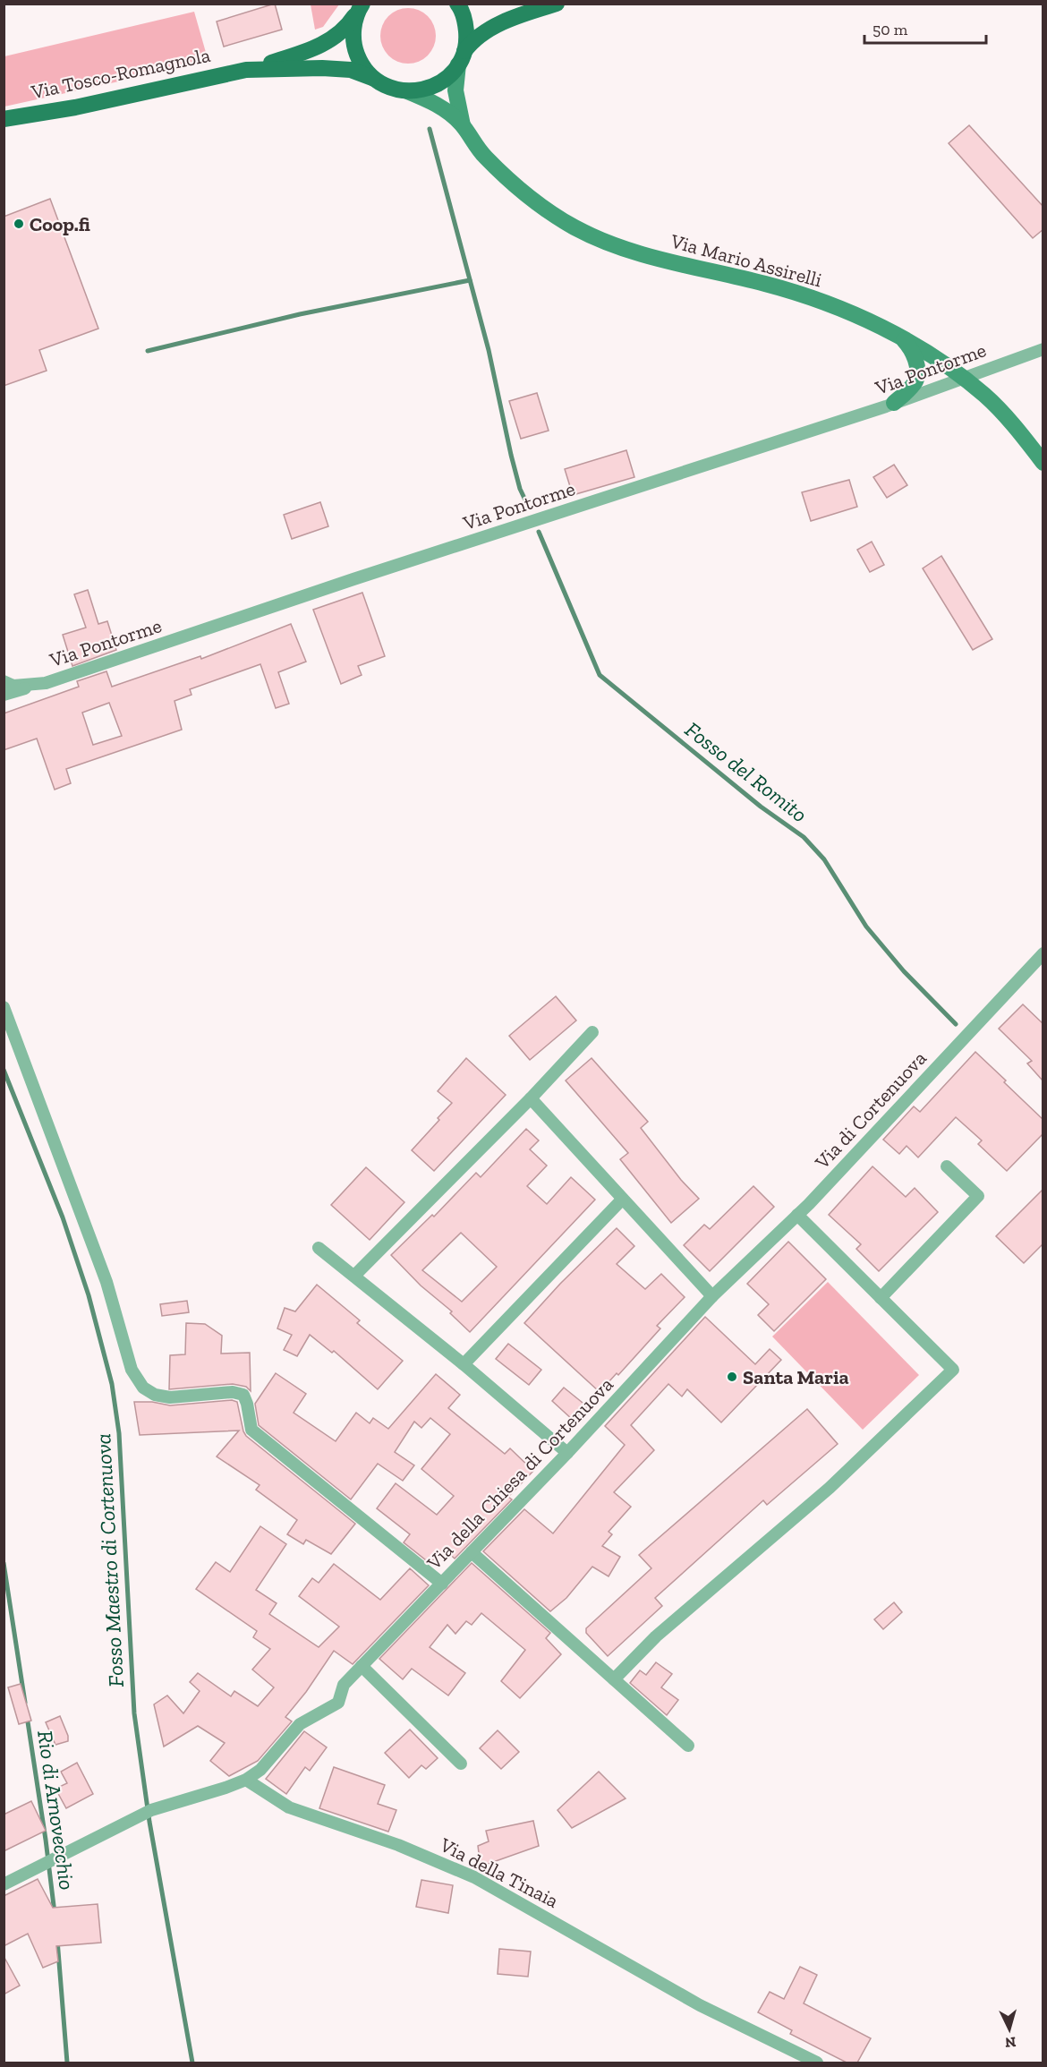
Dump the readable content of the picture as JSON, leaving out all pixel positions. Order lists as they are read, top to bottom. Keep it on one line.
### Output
{"streets":{"main road":["Via Tosco-Romagnola"],"street":["Via Mario Assirelli","Via Pontorme","Via di Cortenuova","Via della Chiesa di Cortenuova","Via della Tinaia"]},"crossings":[["Via Mario Assirelli","Via Pontorme"],["Via di Cortenuova","Via della Chiesa di Cortenuova"],["Via della Chiesa di Cortenuova","Via della Tinaia"]],"water":["Fosso del Romito","Fosso Maestro di Cortenuova","Rio di Arnovecchio"],"places":["Coop.fi","Santa Maria"],"scale_bar":"50 m","north":"bottom"}
